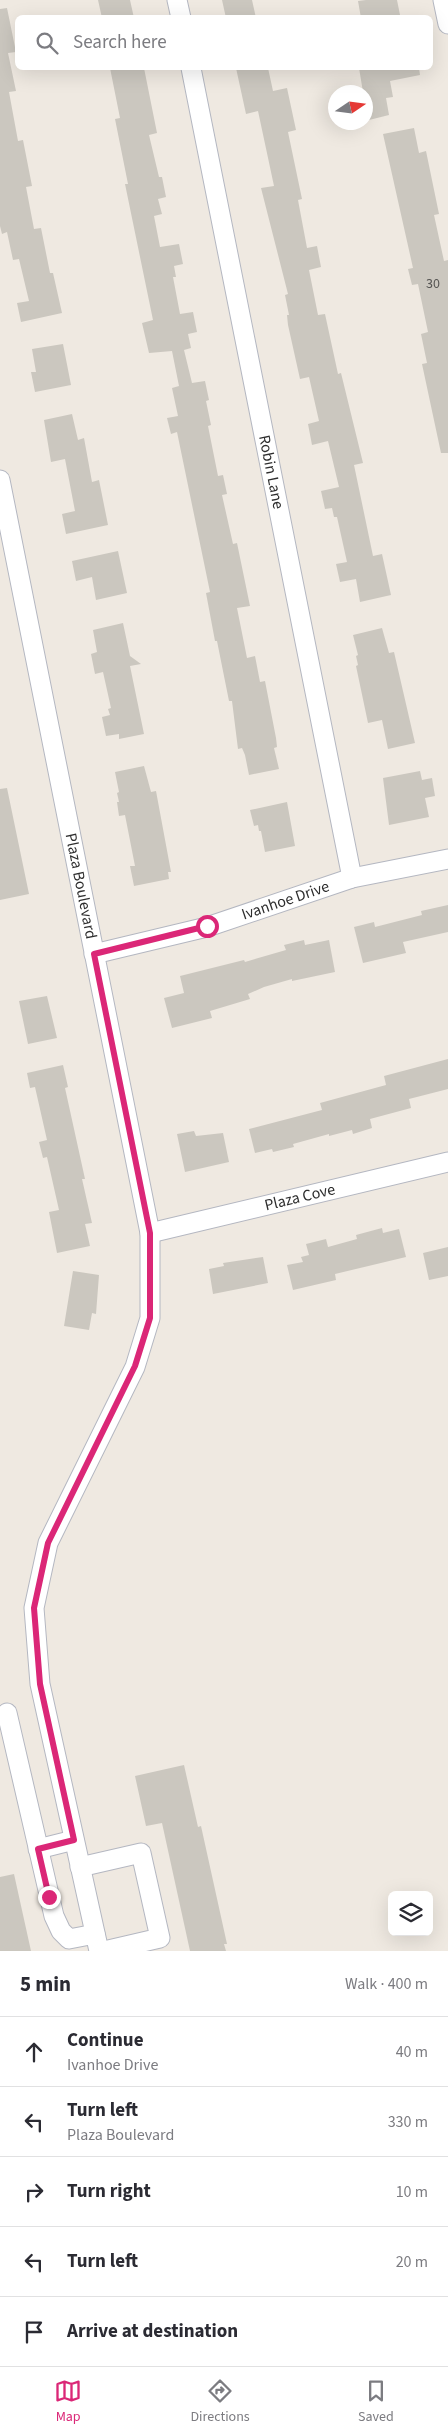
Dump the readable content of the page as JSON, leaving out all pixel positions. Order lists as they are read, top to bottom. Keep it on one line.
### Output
{"streets":{"street":["Robin Lane","Plaza Boulevard","Ivanhoe Drive","Plaza Cove"]},"crossings":[["Robin Lane","Ivanhoe Drive"],["Plaza Boulevard","Ivanhoe Drive"],["Plaza Boulevard","Plaza Cove"]],"house_numbers":["30"],"north":"right","page":{"search":"Search here","heading":["5 min","Walk · 400 m"],"list":[["Continue","Ivanhoe Drive","40 m"],["Turn left","Plaza Boulevard","330 m"],["Turn right","10 m"],["Turn left","20 m"],"Arrive at destination"],"nav":["Map","Directions","Saved"]}}
